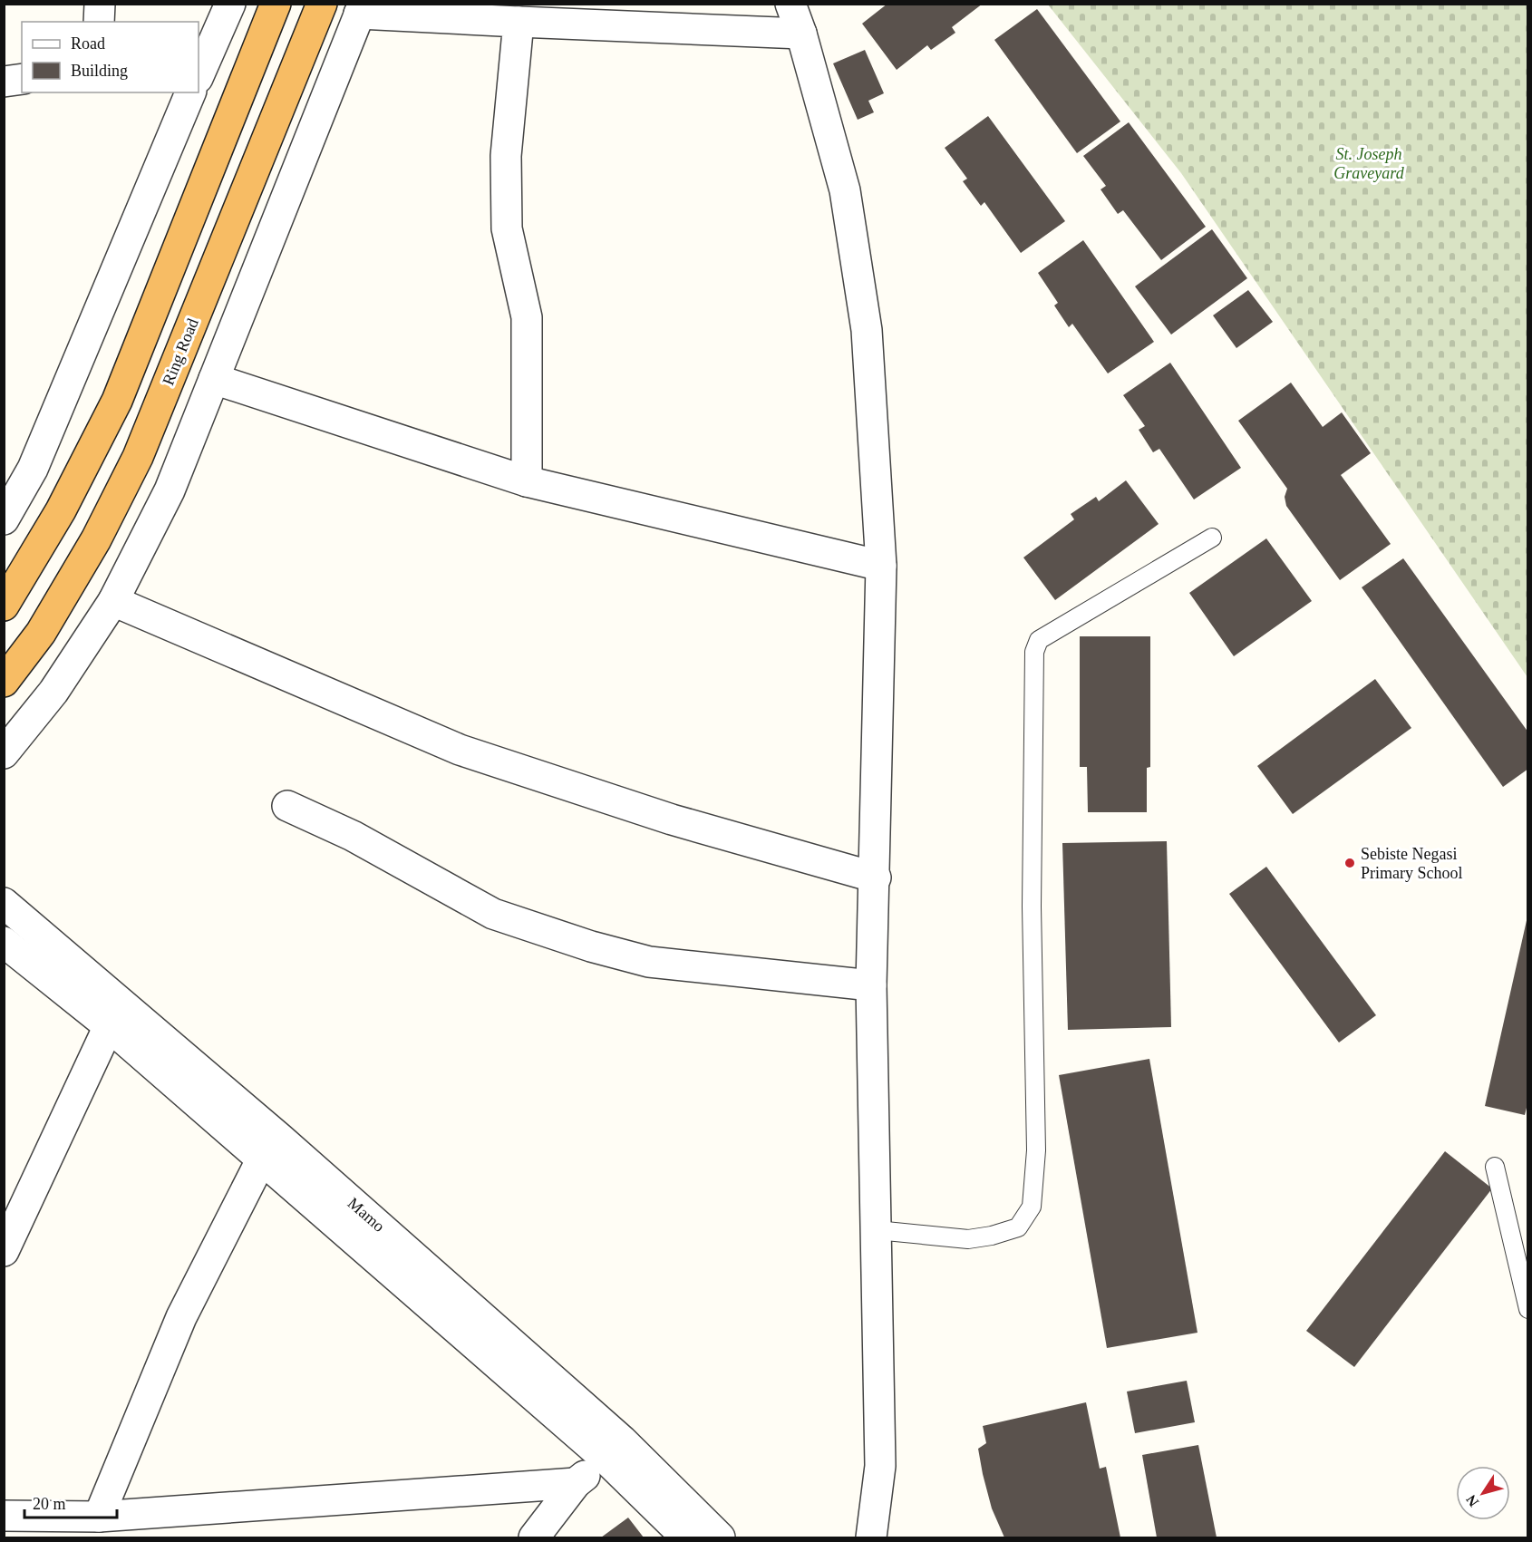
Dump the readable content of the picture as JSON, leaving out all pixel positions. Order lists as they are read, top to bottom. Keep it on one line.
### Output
{"streets":{"highway":["Ring Road"],"street":["Mamo"]},"parks":["St. Joseph Graveyard"],"places":["Sebiste Negasi Primary School"],"legend":["Road","Building"],"scale_bar":"20 m","north":"bottom left"}
